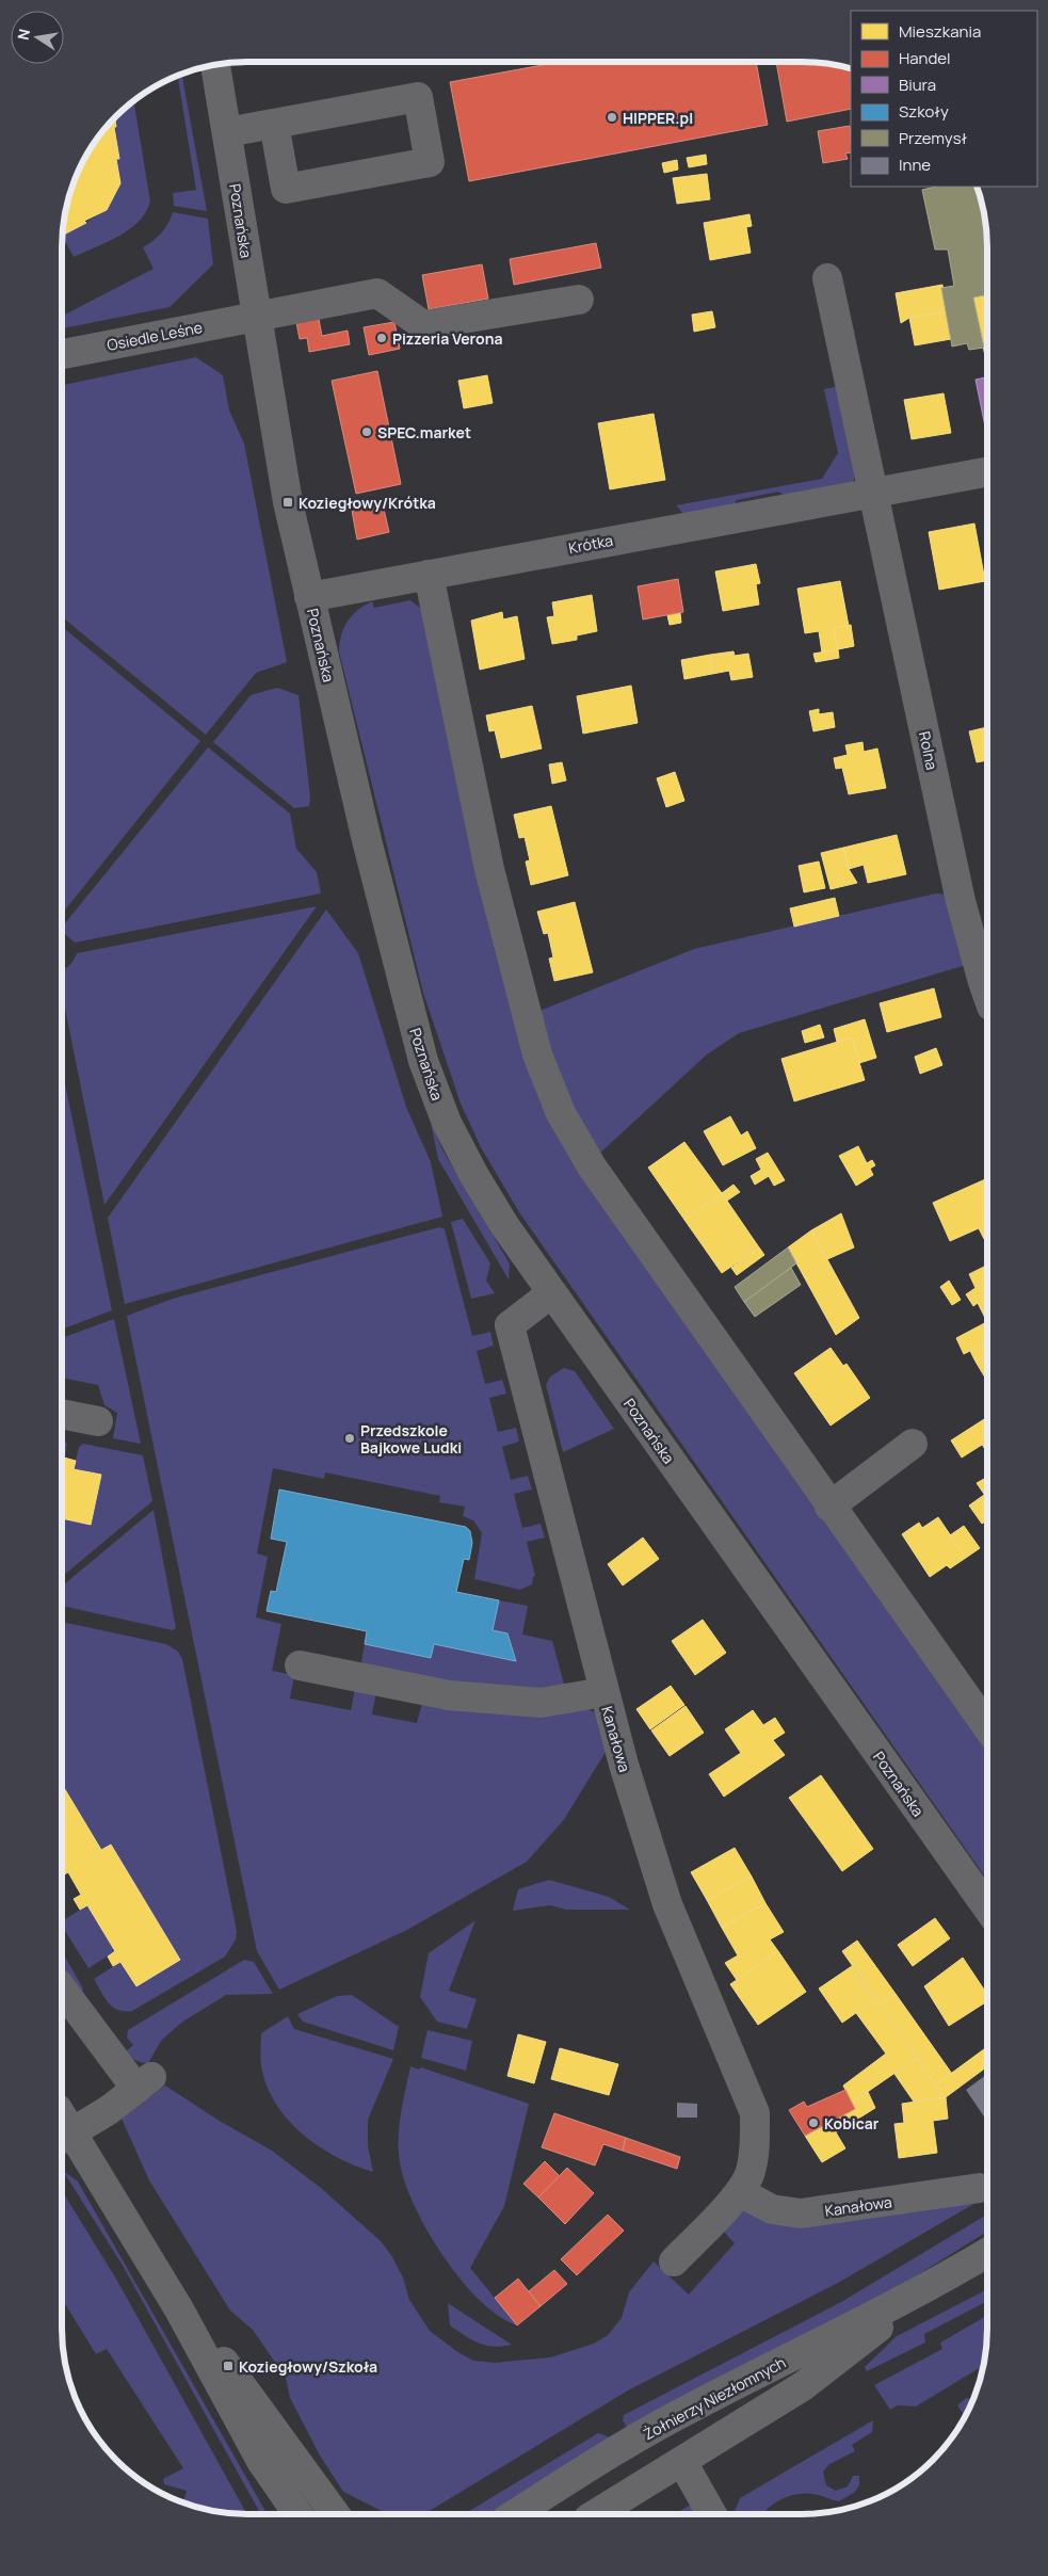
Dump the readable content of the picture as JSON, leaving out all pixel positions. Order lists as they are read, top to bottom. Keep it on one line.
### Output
{"streets":{"street":["Poznańska","Osiedle Leśne","Krótka","Rolna","Kanałowa","Żołnierzy Niezłomnych"]},"crossings":[["Poznańska","Osiedle Leśne"],["Poznańska","Krótka"],["Poznańska","Kanałowa"],["Krótka","Rolna"]],"places":{"other":["HIPPER.pl","Pizzeria Verona","SPEC.market","Przedszkole Bajkowe Ludki","Kobicar"],"transit":["Koziegłowy/Krótka","Koziegłowy/Szkoła"]},"legend":["Mieszkania","Handel","Biura","Szkoły","Przemysł","Inne"],"north":"left"}
